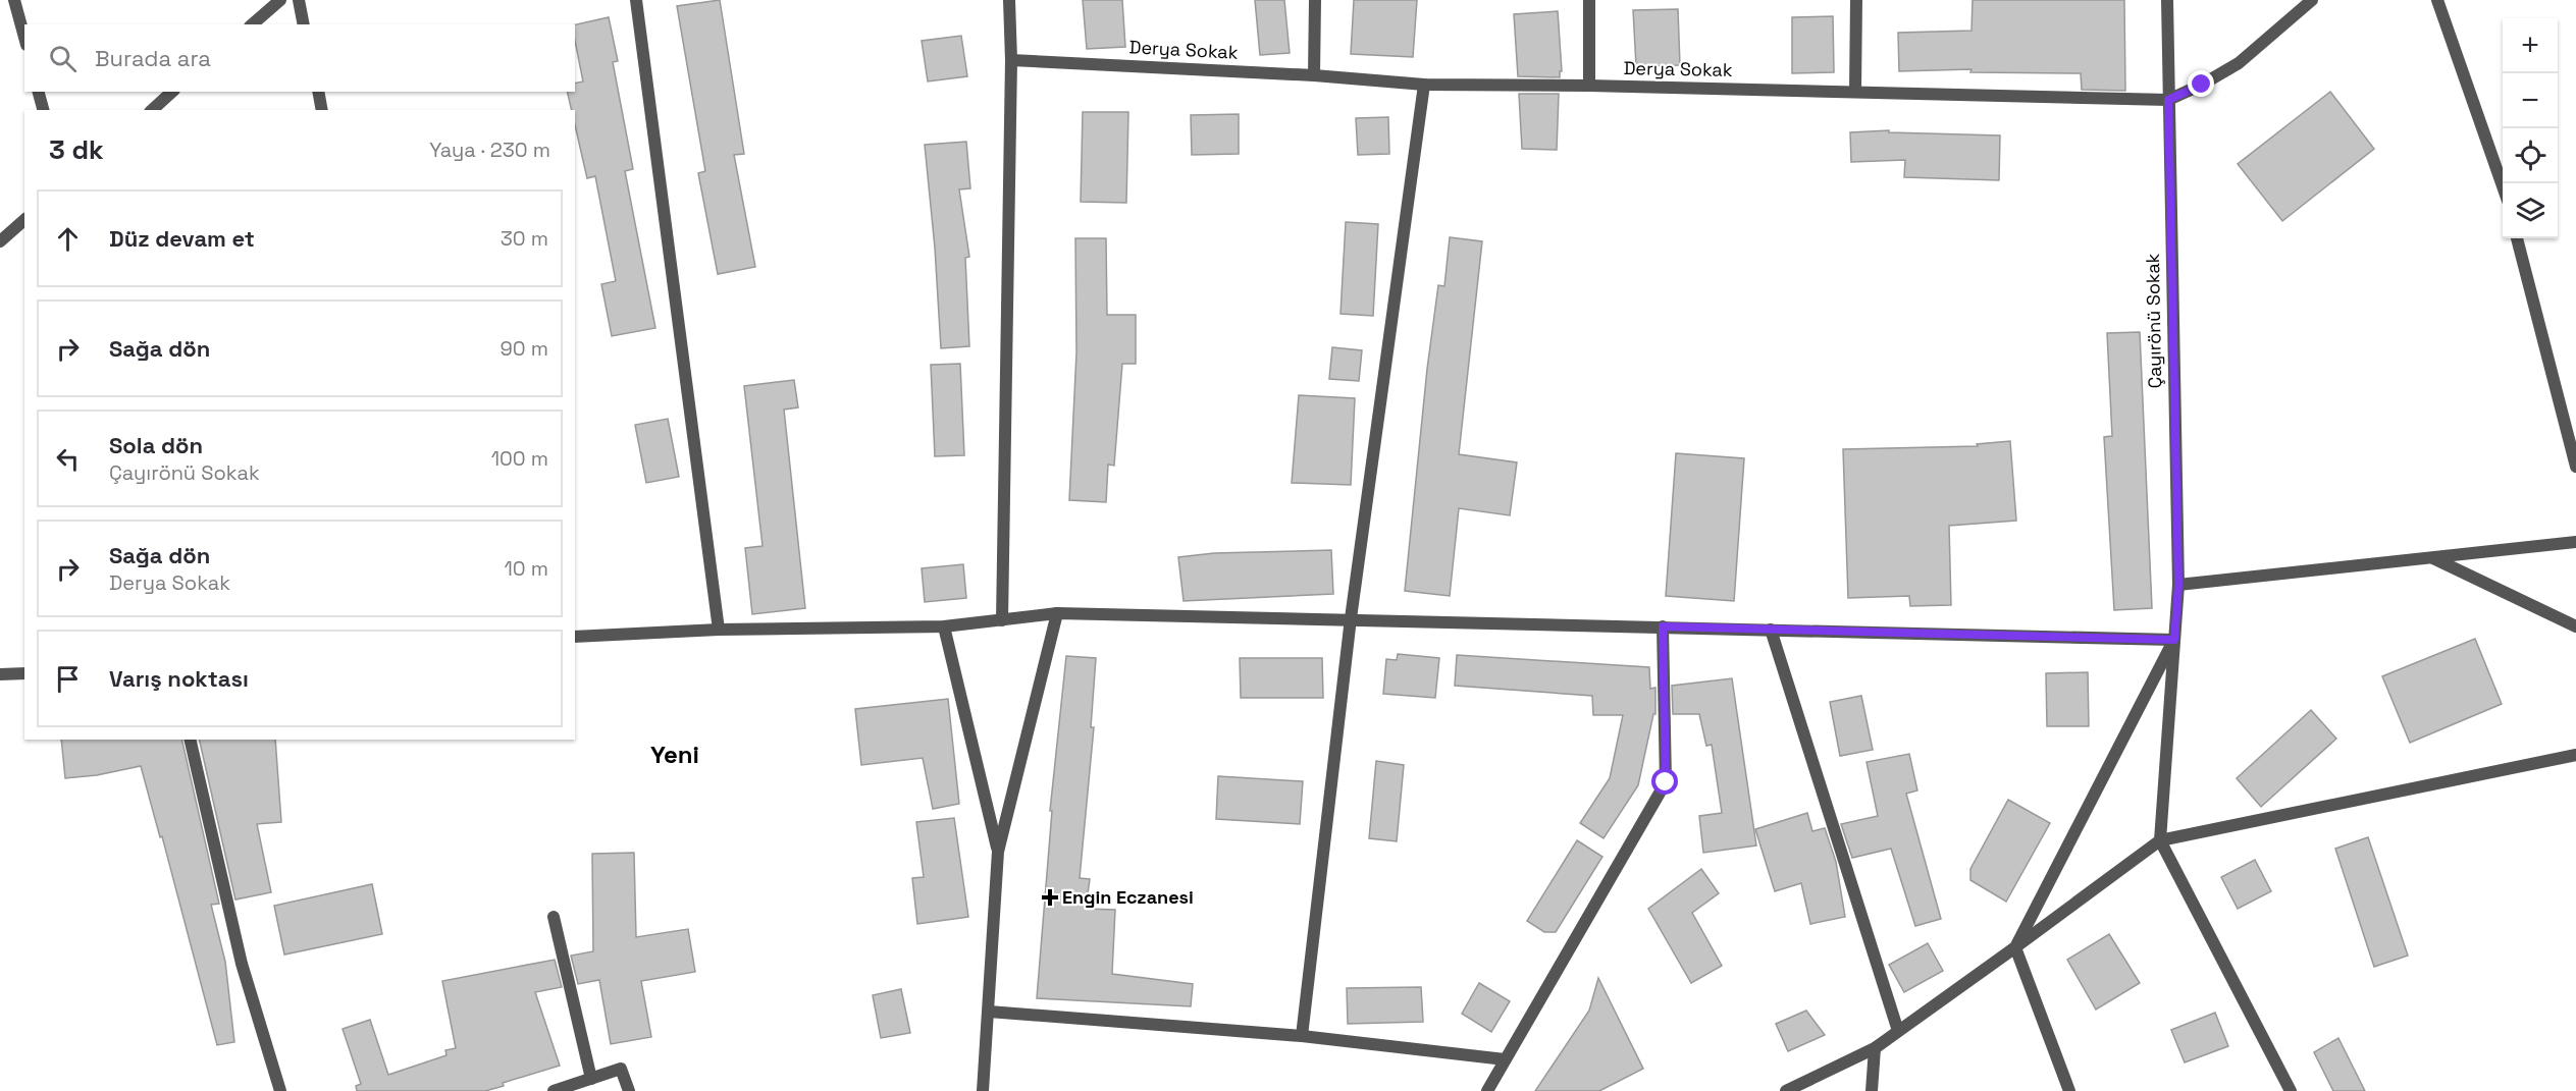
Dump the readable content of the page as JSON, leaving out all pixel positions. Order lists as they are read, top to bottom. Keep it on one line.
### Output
{"streets":{"street":["Derya Sokak","Çayırönü Sokak"]},"crossings":[["Derya Sokak","Çayırönü Sokak"]],"districts":["Yeni"],"places":{"health":["Engin Eczanesi"]},"page":{"map_buttons":["+","−"],"search":"Burada ara","heading":["3 dk","Yaya · 230 m"],"list":[["Düz devam et","30 m"],["Sağa dön","90 m"],["Sola dön","Çayırönü Sokak","100 m"],["Sağa dön","Derya Sokak","10 m"],"Varış noktası"]}}
